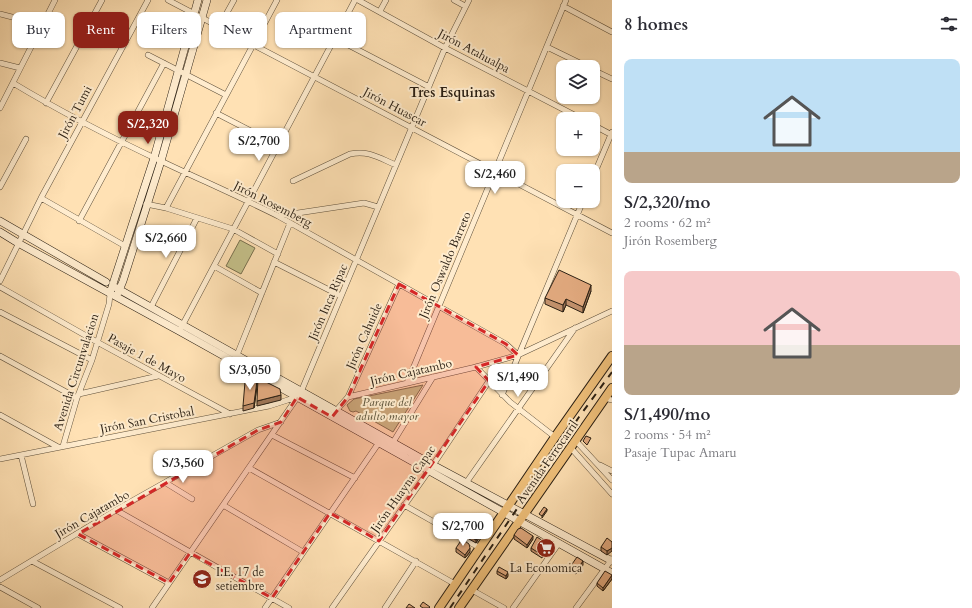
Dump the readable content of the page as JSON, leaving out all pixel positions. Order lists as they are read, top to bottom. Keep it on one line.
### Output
{"streets":{"main road":["Avenida Circunvalacion","Avenida Ferrocarril"],"street":["Jirón Atahualpa","Jirón Huascar","Jirón Tumi","Jirón Rosemberg","Jirón Oswaldo Barreto","Jirón Inca Ripac","Jirón Cahuide","Pasaje 1 de Mayo","Jirón Cajatambo","Jirón San Cristobal","Jirón Huayna Capac"]},"crossings":[["Jirón Atahualpa","Jirón Oswaldo Barreto"],["Jirón Atahualpa","Jirón Inca Ripac"],["Jirón Huascar","Jirón Oswaldo Barreto"],["Jirón Huascar","Jirón Inca Ripac"],["Jirón Huascar","Avenida Circunvalacion"],["Jirón Tumi","Jirón Rosemberg"],["Jirón Rosemberg","Jirón Oswaldo Barreto"],["Jirón Rosemberg","Jirón Inca Ripac"],["Jirón Rosemberg","Jirón Cahuide"],["Jirón Rosemberg","Avenida Circunvalacion"],["Jirón Rosemberg","Jirón Cajatambo"],["Jirón Oswaldo Barreto","Jirón Cajatambo"],["Jirón Inca Ripac","Jirón Cajatambo"],["Jirón Inca Ripac","Jirón San Cristobal"],["Jirón Cahuide","Jirón Cajatambo"],["Pasaje 1 de Mayo","Avenida Circunvalacion"],["Pasaje 1 de Mayo","Jirón San Cristobal"],["Avenida Circunvalacion","Jirón San Cristobal"]],"districts":["Tres Esquinas"],"parks":["Parque del adulto mayor"],"places":{"supermarket":["La Economica"],"school or university":["I.E. 17 de setiembre"]},"page":{"heading":"8 homes","chip":["Buy","Rent","Filters","New","Apartment"],"list":[{"name":"S/2,320/mo","note":"2 rooms · 62 m² · Jirón Rosemberg"},{"name":"S/1,490/mo","note":"2 rooms · 54 m² · Pasaje Tupac Amaru"}],"map_buttons":["+","−"],"price":["S/2,320","S/2,700","S/2,460","S/2,660","S/3,050","S/1,490","S/3,560","S/2,700"]}}
